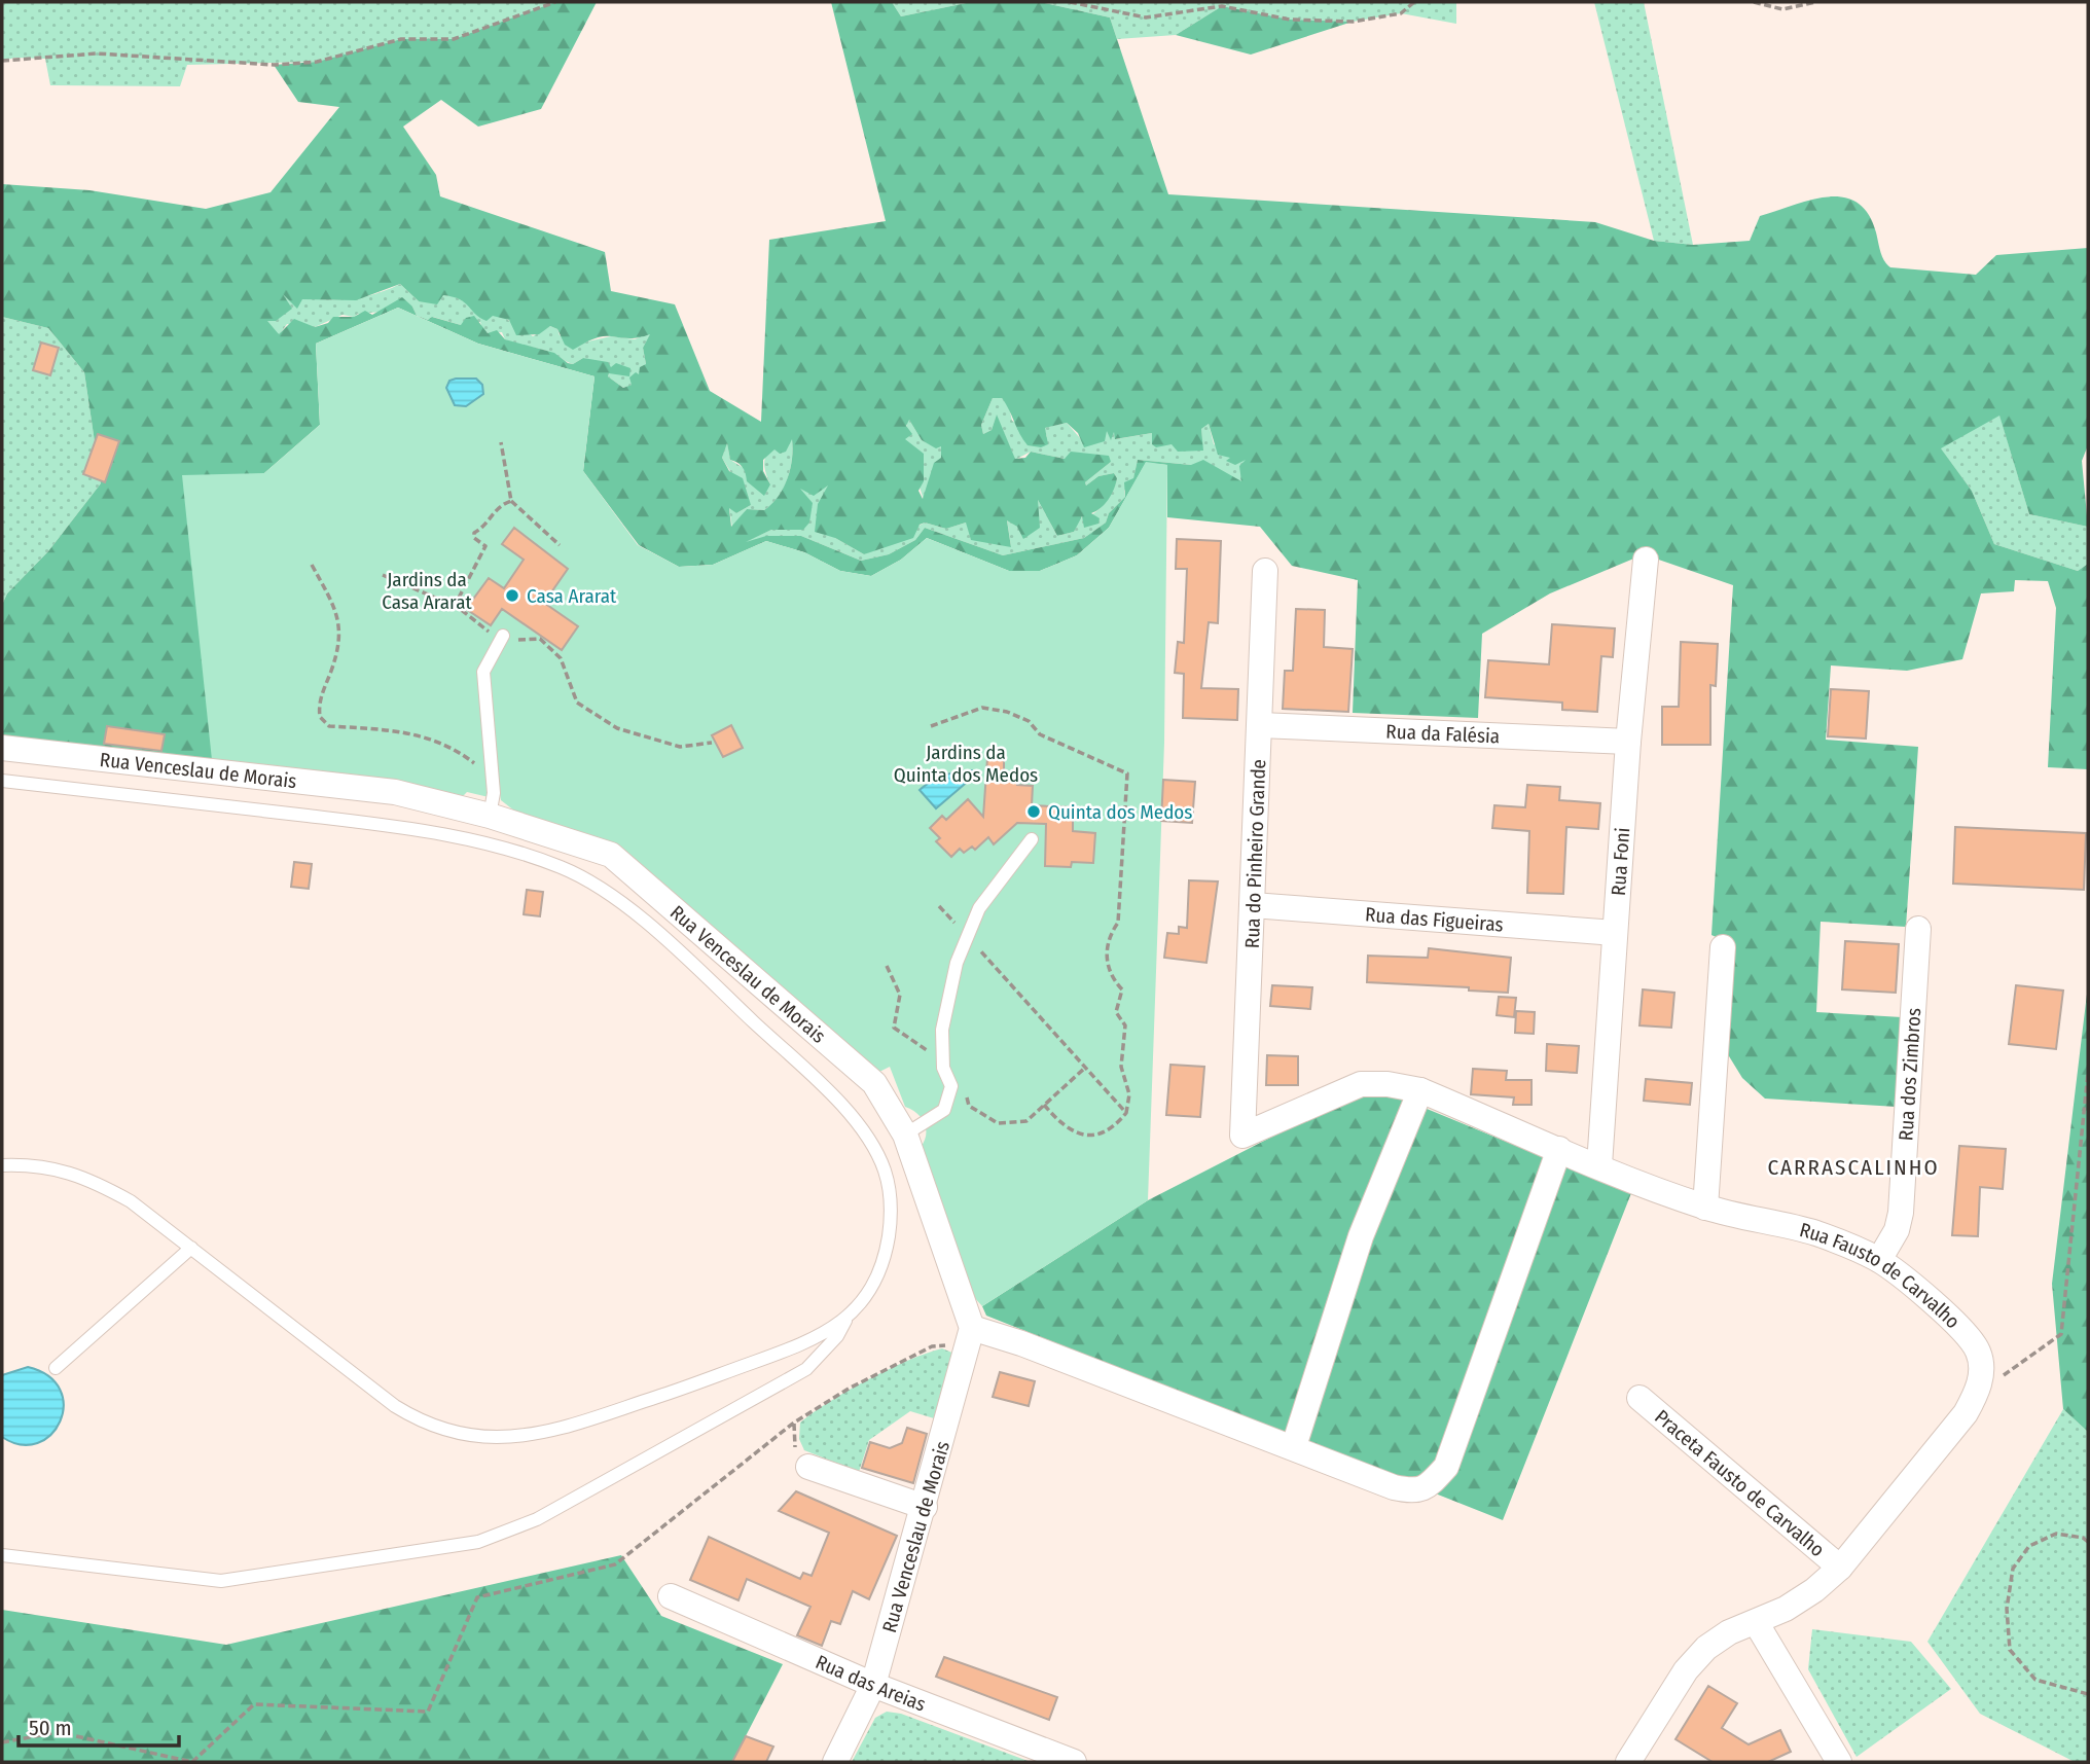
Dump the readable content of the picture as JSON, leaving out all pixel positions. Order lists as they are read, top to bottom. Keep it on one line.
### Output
{"streets":{"street":["Rua da Falésia","Rua Venceslau de Morais","Rua do Pinheiro Grande","Rua Foni","Rua das Figueiras","Rua dos Zimbros","Rua Fausto de Carvalho","Praceta Fausto de Carvalho","Rua das Areias"]},"crossings":[["Rua da Falésia","Rua do Pinheiro Grande"],["Rua da Falésia","Rua Foni"],["Rua Venceslau de Morais","Rua das Areias"],["Rua do Pinheiro Grande","Rua das Figueiras"],["Rua do Pinheiro Grande","Rua Fausto de Carvalho"],["Rua Foni","Rua das Figueiras"],["Rua Foni","Rua Fausto de Carvalho"],["Rua dos Zimbros","Rua Fausto de Carvalho"],["Rua Fausto de Carvalho","Praceta Fausto de Carvalho"]],"districts":["CARRASCALINHO"],"parks":["Jardins da Casa Ararat","Jardins da Quinta dos Medos"],"places":["Casa Ararat","Quinta dos Medos"],"scale_bar":"50 m"}
